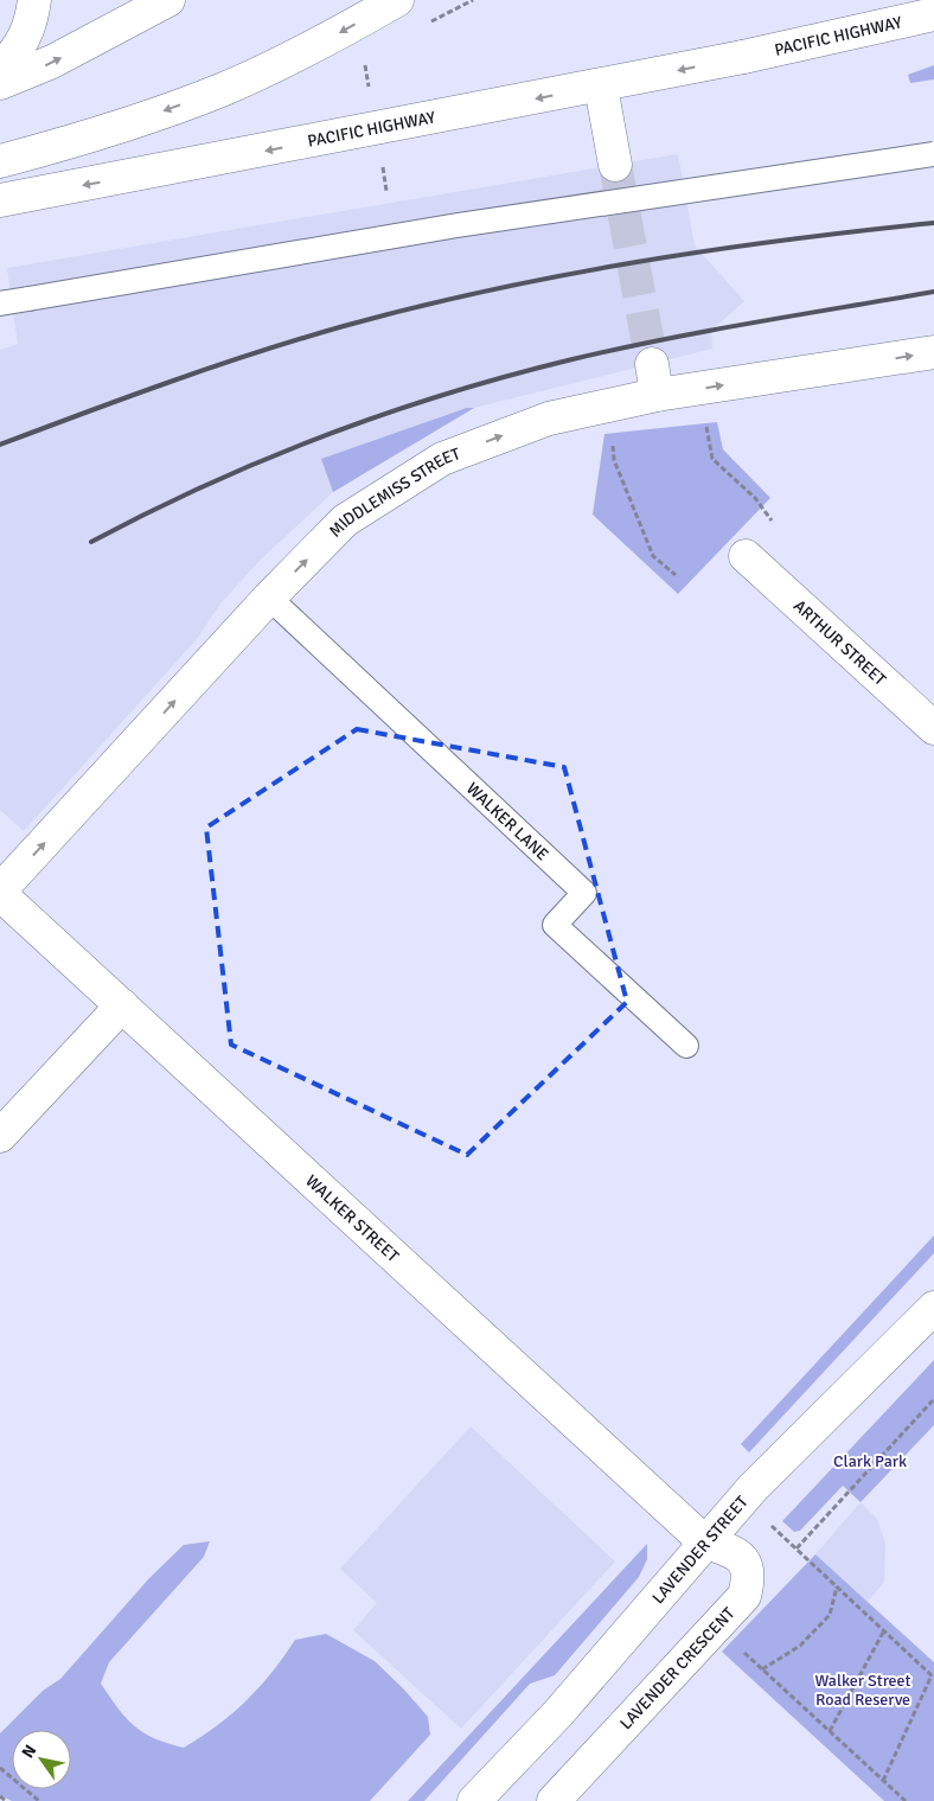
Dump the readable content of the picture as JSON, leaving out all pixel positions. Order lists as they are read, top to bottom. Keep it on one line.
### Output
{"streets":{"main road":["PACIFIC HIGHWAY","MIDDLEMISS STREET","ARTHUR STREET","WALKER STREET","LAVENDER STREET","LAVENDER CRESCENT"],"lane":["WALKER LANE"]},"crossings":[["MIDDLEMISS STREET","WALKER LANE"],["MIDDLEMISS STREET","WALKER STREET"],["WALKER STREET","LAVENDER STREET"],["WALKER STREET","LAVENDER CRESCENT"],["LAVENDER STREET","LAVENDER CRESCENT"]],"one_way":["MIDDLEMISS STREET"],"parks":["Clark Park","Walker Street Road Reserve"],"north":"top left"}
